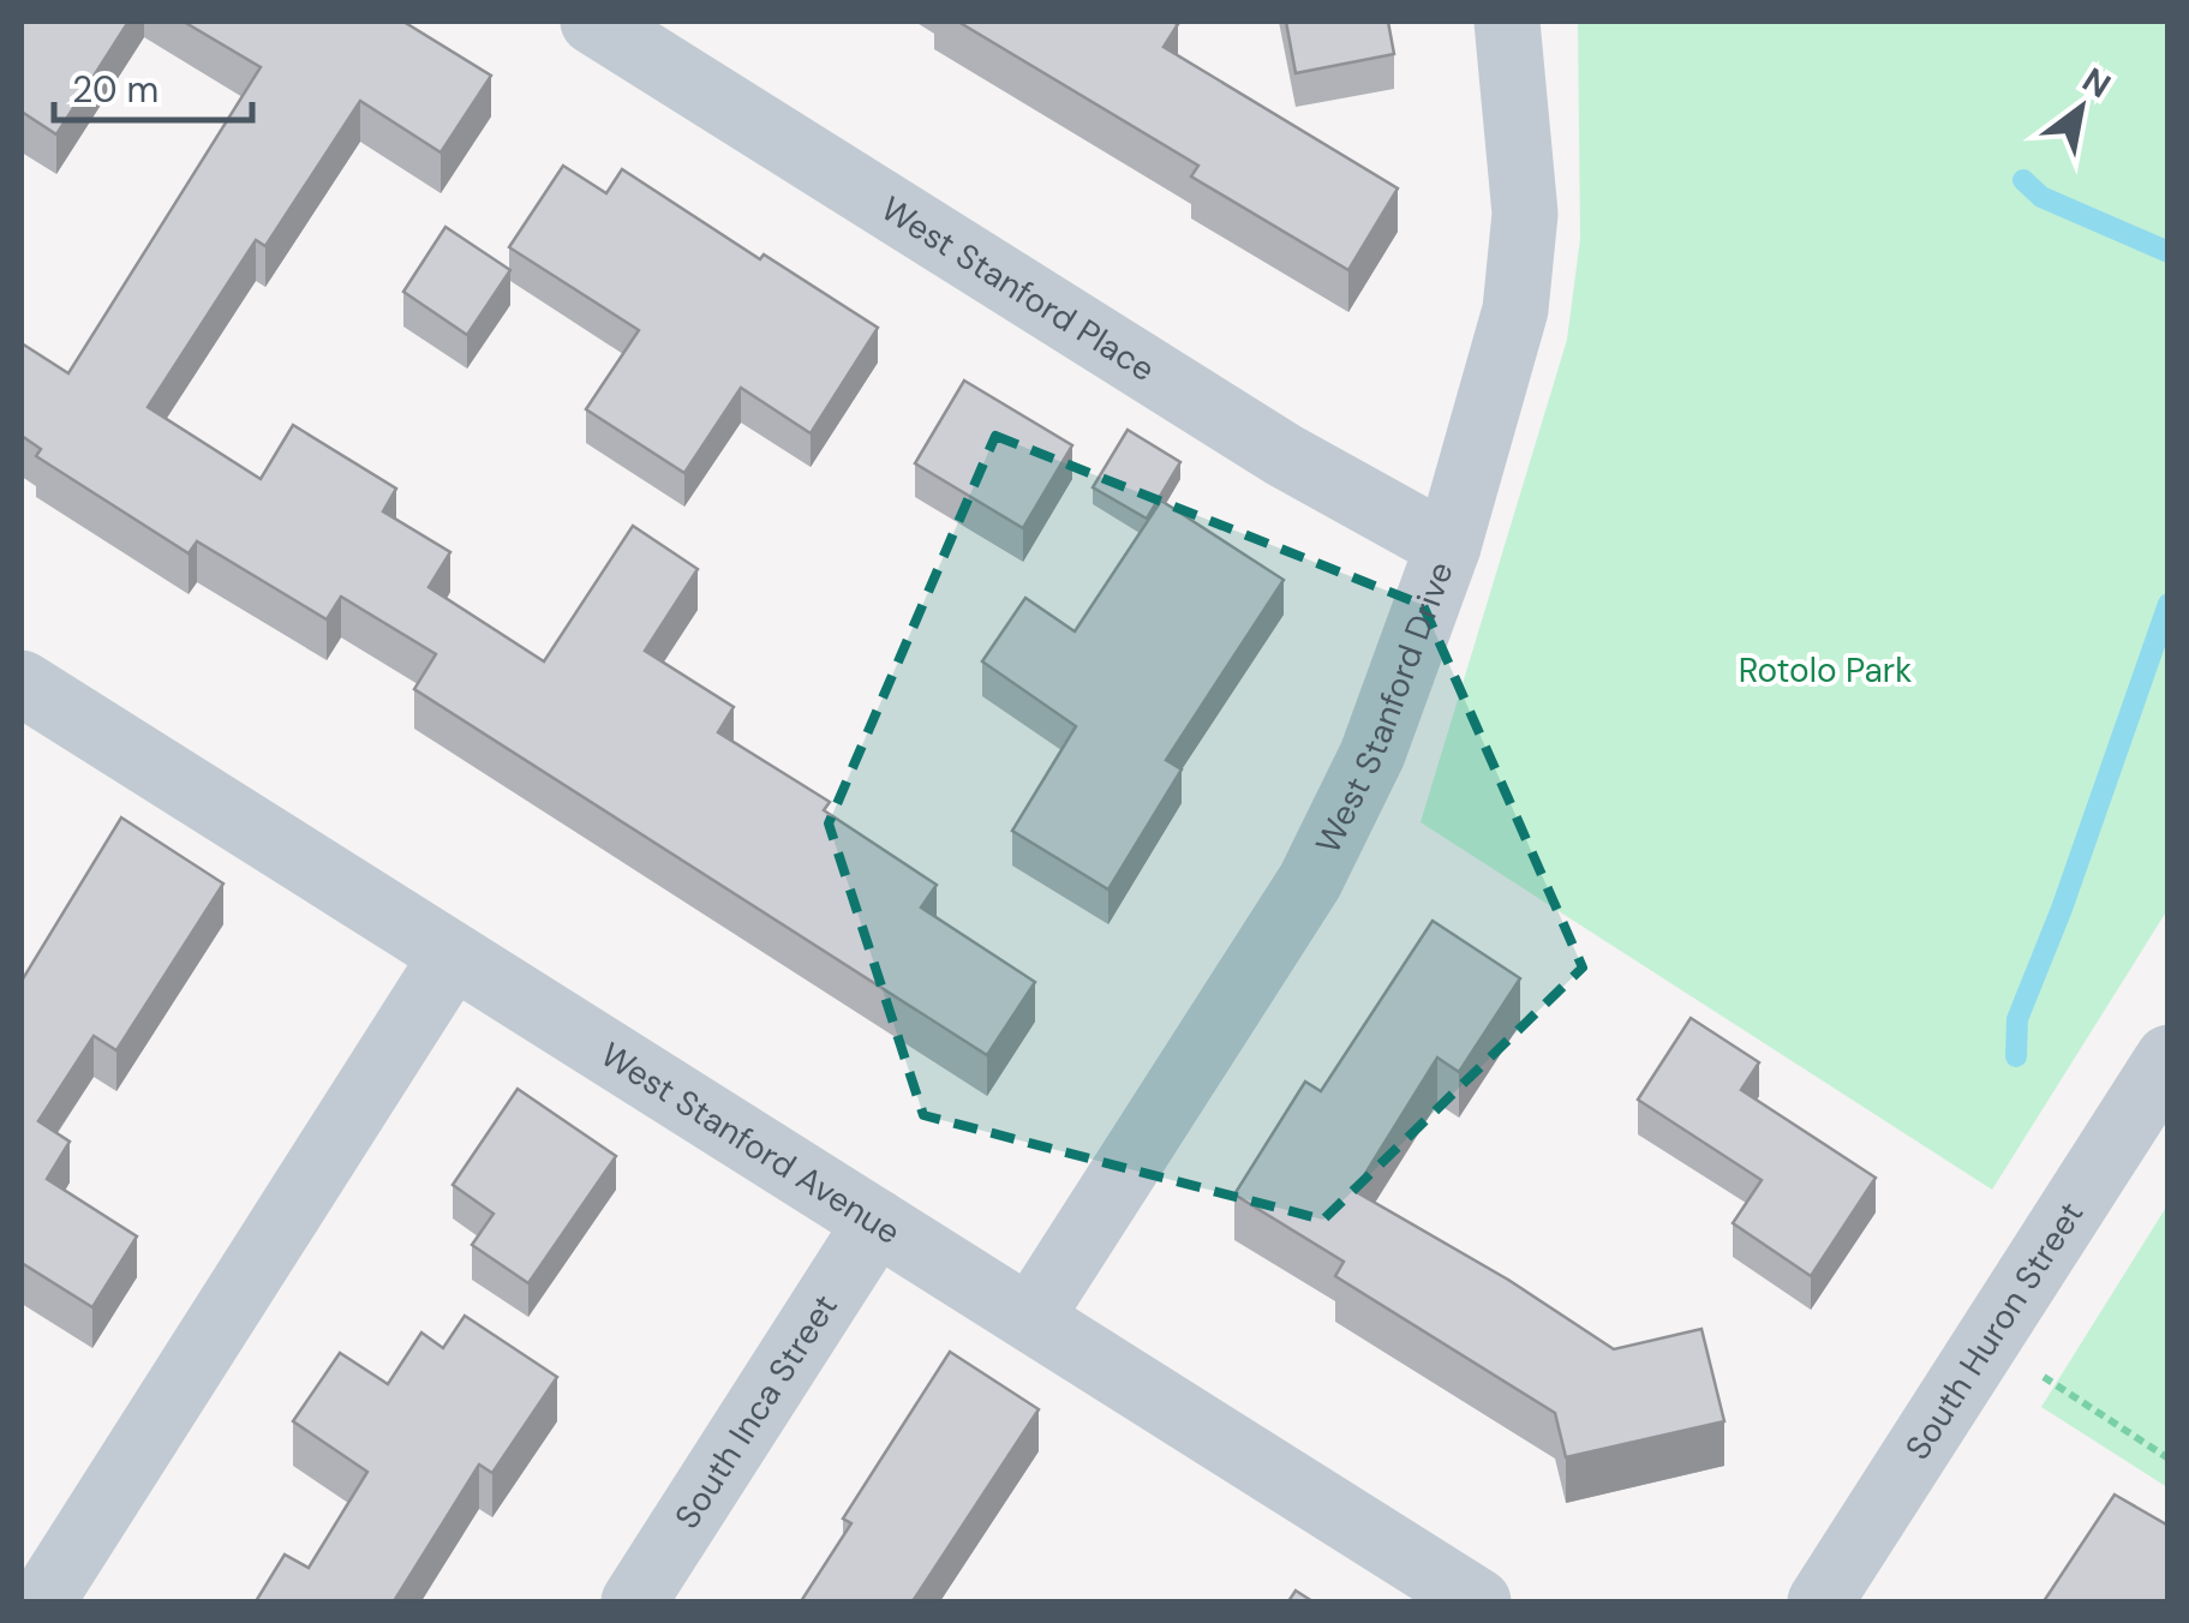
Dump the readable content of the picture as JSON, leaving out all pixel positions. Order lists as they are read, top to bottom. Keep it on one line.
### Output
{"streets":{"street":["West Stanford Place","West Stanford Drive","West Stanford Avenue","South Huron Street","South Inca Street"]},"crossings":[["West Stanford Place","West Stanford Drive"],["West Stanford Drive","West Stanford Avenue"],["West Stanford Avenue","South Inca Street"]],"parks":["Rotolo Park"],"scale_bar":"20 m","north":"top right"}
